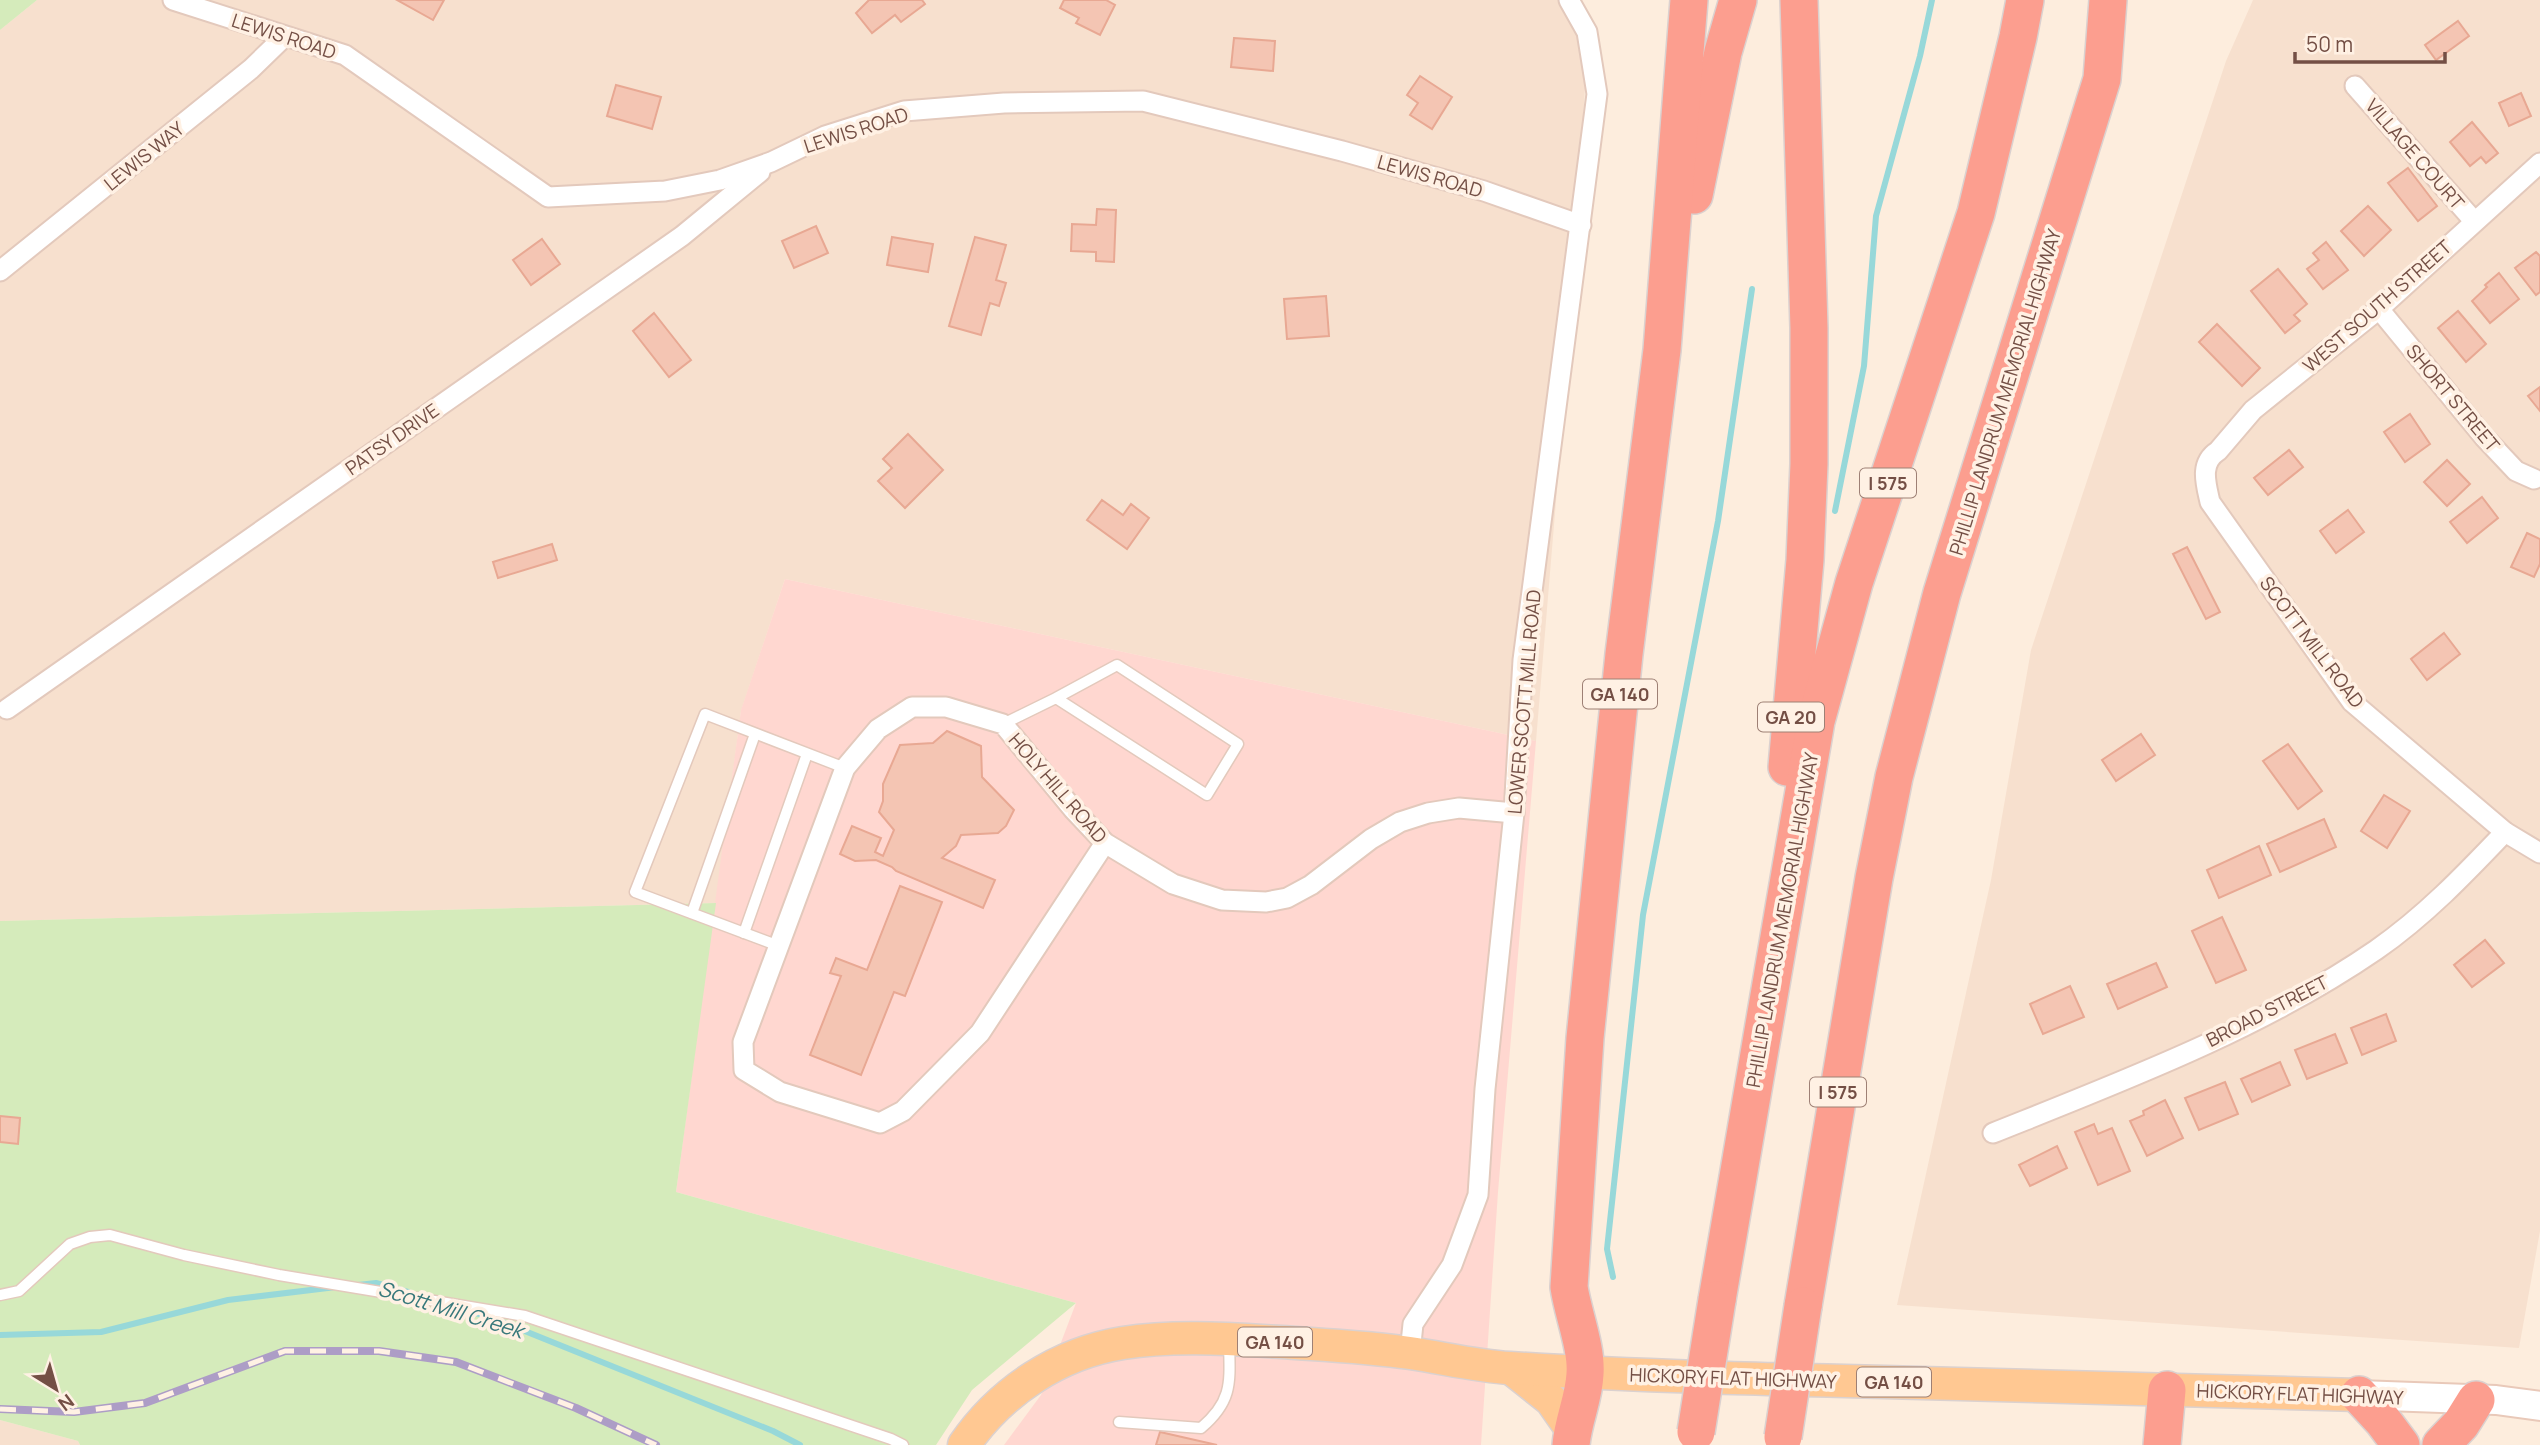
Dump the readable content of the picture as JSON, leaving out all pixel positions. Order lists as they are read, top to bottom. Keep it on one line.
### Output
{"streets":{"highway":["PHILLIP LANDRUM MEMORIAL HIGHWAY","I 575","GA 140","GA 20"],"main road":["HICKORY FLAT HIGHWAY"],"street":["LEWIS ROAD","VILLAGE COURT","LEWIS WAY","WEST SOUTH STREET","SHORT STREET","PATSY DRIVE","SCOTT MILL ROAD","LOWER SCOTT MILL ROAD","HOLY HILL ROAD","BROAD STREET"]},"crossings":[["LEWIS ROAD","LEWIS WAY"],["LEWIS ROAD","PATSY DRIVE"],["LEWIS ROAD","LOWER SCOTT MILL ROAD"],["VILLAGE COURT","WEST SOUTH STREET"],["WEST SOUTH STREET","SHORT STREET"],["WEST SOUTH STREET","SCOTT MILL ROAD"],["PHILLIP LANDRUM MEMORIAL HIGHWAY","GA 20"],["SCOTT MILL ROAD","BROAD STREET"],["GA 140","HICKORY FLAT HIGHWAY"],["LOWER SCOTT MILL ROAD","HOLY HILL ROAD"],["LOWER SCOTT MILL ROAD","HICKORY FLAT HIGHWAY"]],"water":["Scott Mill Creek"],"scale_bar":"50 m","north":"bottom right"}
